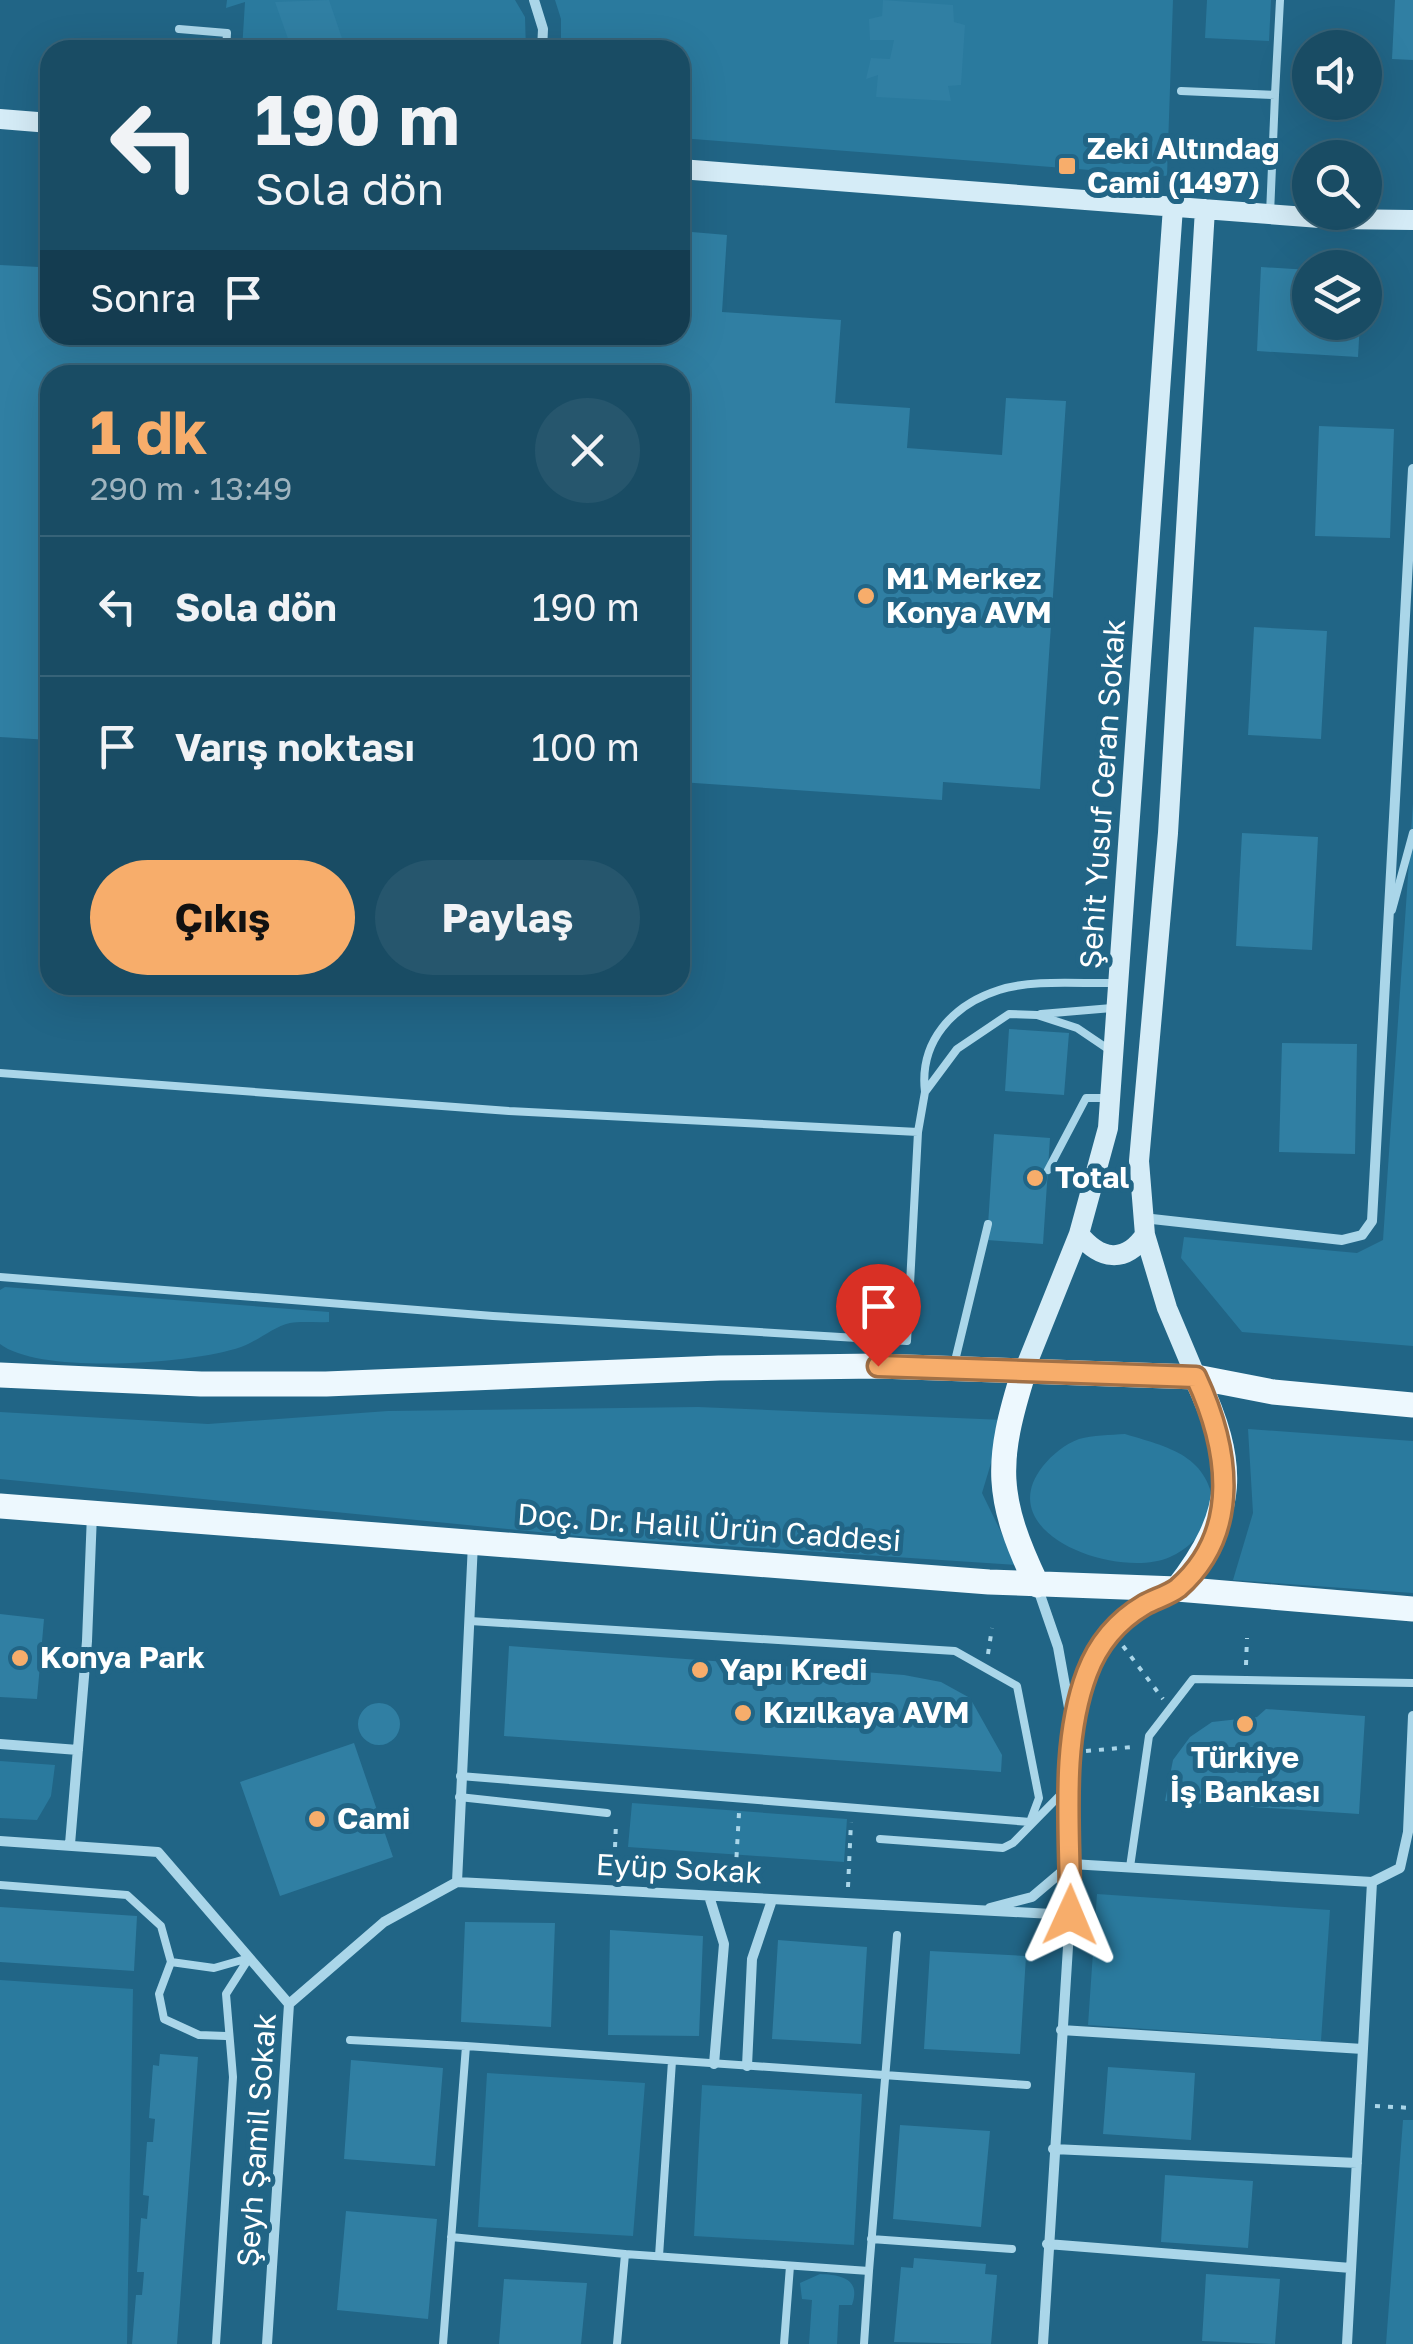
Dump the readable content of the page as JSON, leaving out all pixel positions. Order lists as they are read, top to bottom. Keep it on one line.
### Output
{"streets":{"main road":["Doç. Dr. Halil Ürün Caddesi"],"street":["Şehit Yusuf Ceran Sokak","Eyüp Sokak","Şeyh Şamil Sokak"]},"crossings":[["Şehit Yusuf Ceran Sokak","Doç. Dr. Halil Ürün Caddesi"],["Eyüp Sokak","Şeyh Şamil Sokak"]],"places":{"transit":["Zeki Altındağ Cami (1497)"],"other":["M1 Merkez Konya AVM","Total","Konya Park","Yapı Kredi","Kızılkaya AVM","Türkiye İş Bankası","Cami"]},"page":{"turn":["190 m","Sola dön"],"then":"Sonra","heading":["1 dk","290 m · 13:49"],"list":[{"name":"Sola dön","value":"190 m"},{"name":"Varış noktası","value":"100 m"}],"buttons":["Çıkış","Paylaş"]}}
